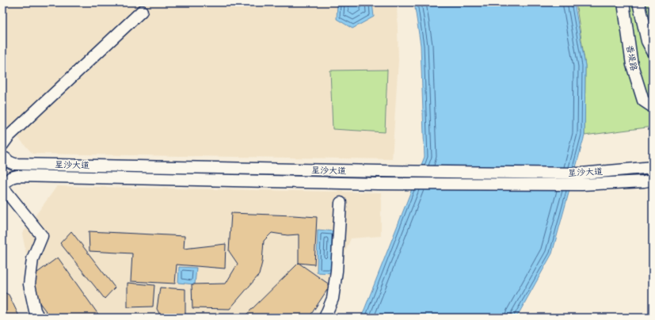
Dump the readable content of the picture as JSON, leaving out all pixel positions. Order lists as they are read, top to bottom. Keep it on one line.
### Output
{"streets":{"street":["香堤路","星沙大道"]}}
